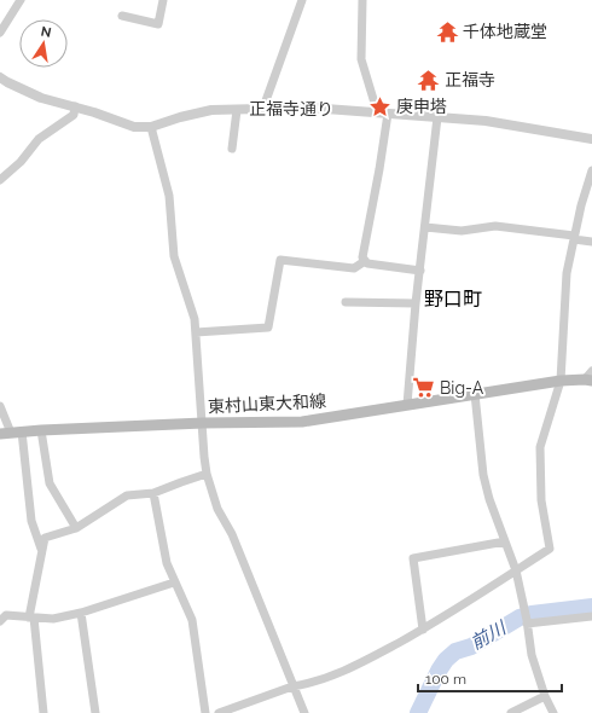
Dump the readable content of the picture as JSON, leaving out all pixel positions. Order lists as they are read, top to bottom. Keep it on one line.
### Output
{"streets":{"main road":["東村山東大和線"],"street":["正福寺通り"]},"districts":["野口町"],"water":["前川"],"places":{"temple":["千体地蔵堂","正福寺"],"place":["庚申塔"],"supermarket":["Big-A"]},"scale_bar":"100 m","north":"top"}
